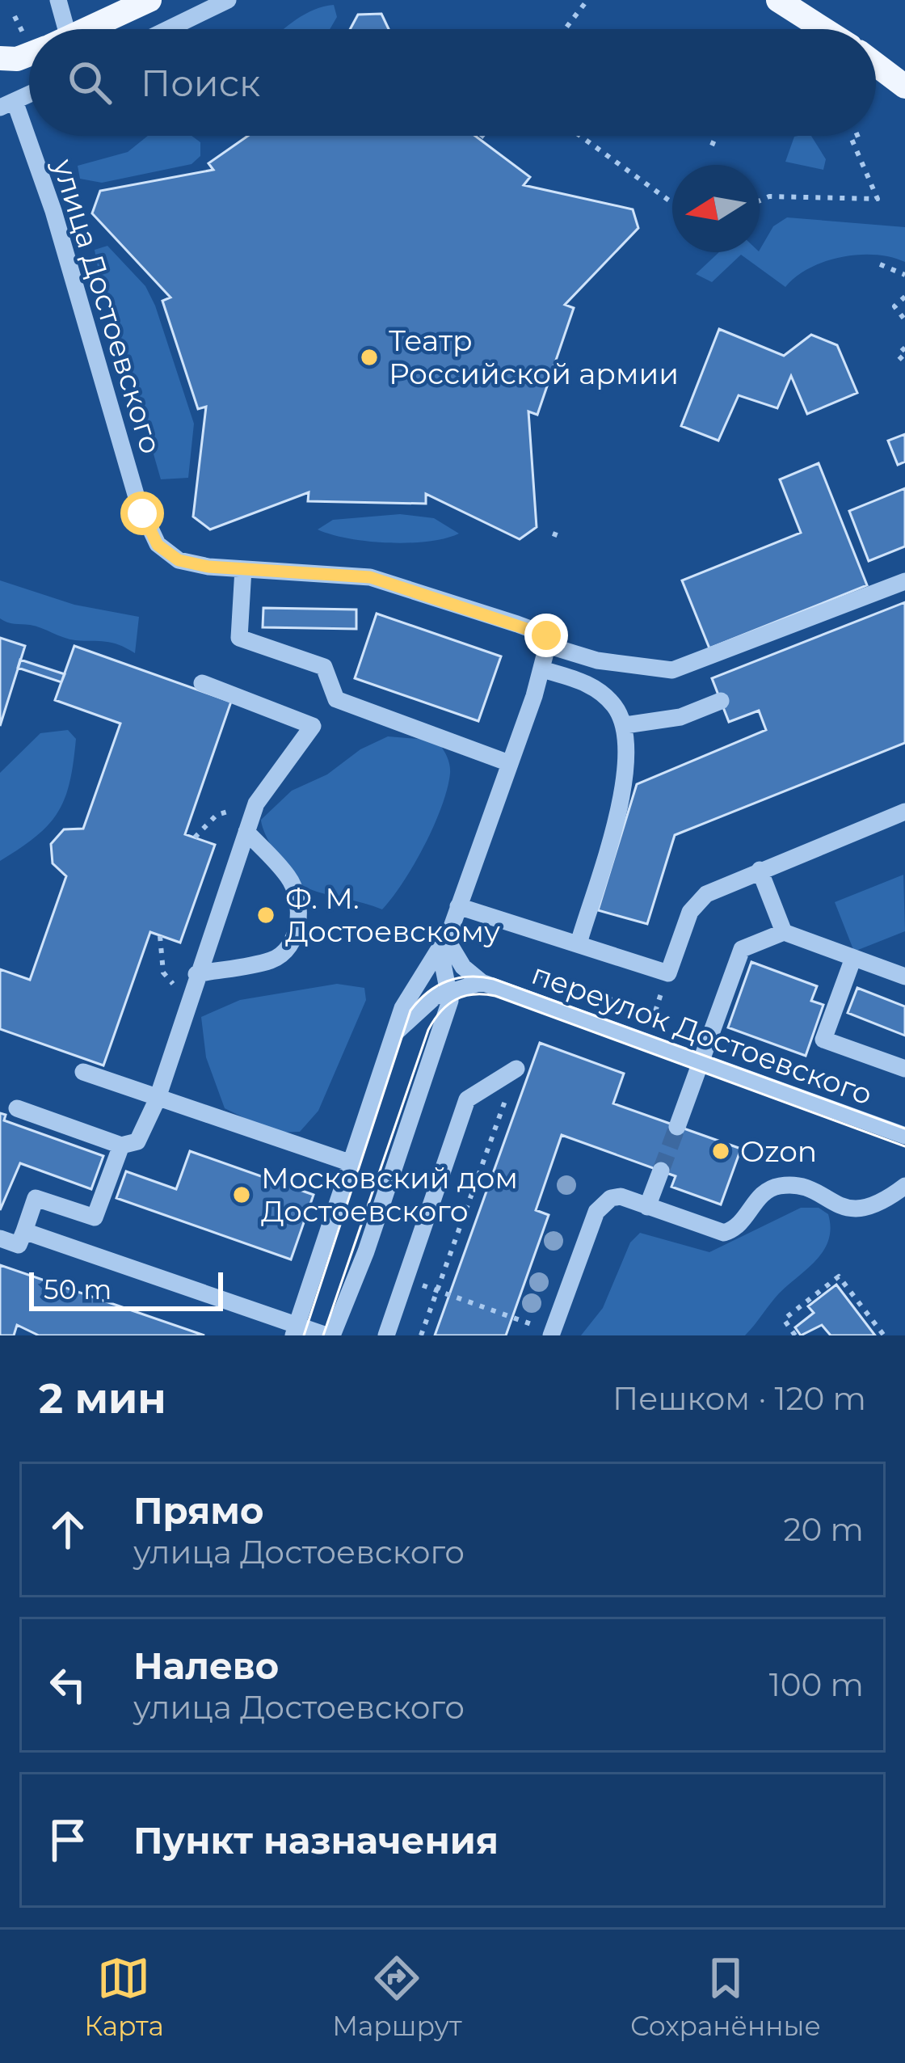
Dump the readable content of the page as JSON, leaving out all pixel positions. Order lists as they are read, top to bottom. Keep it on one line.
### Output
{"streets":{"street":["улица Достоевского","переулок Достоевского"]},"places":["Театр Российской армии","Ф. М. Достоевскому","Ozon","Московский дом Достоевского"],"scale_bar":"50 m","north":"left","page":{"search":"Поиск","scale":"50 m","heading":["2 мин","Пешком · 120 m"],"list":[["Прямо","улица Достоевского","20 m"],["Налево","улица Достоевского","100 m"],"Пункт назначения"],"nav":["Карта","Маршрут","Сохранённые"]}}
